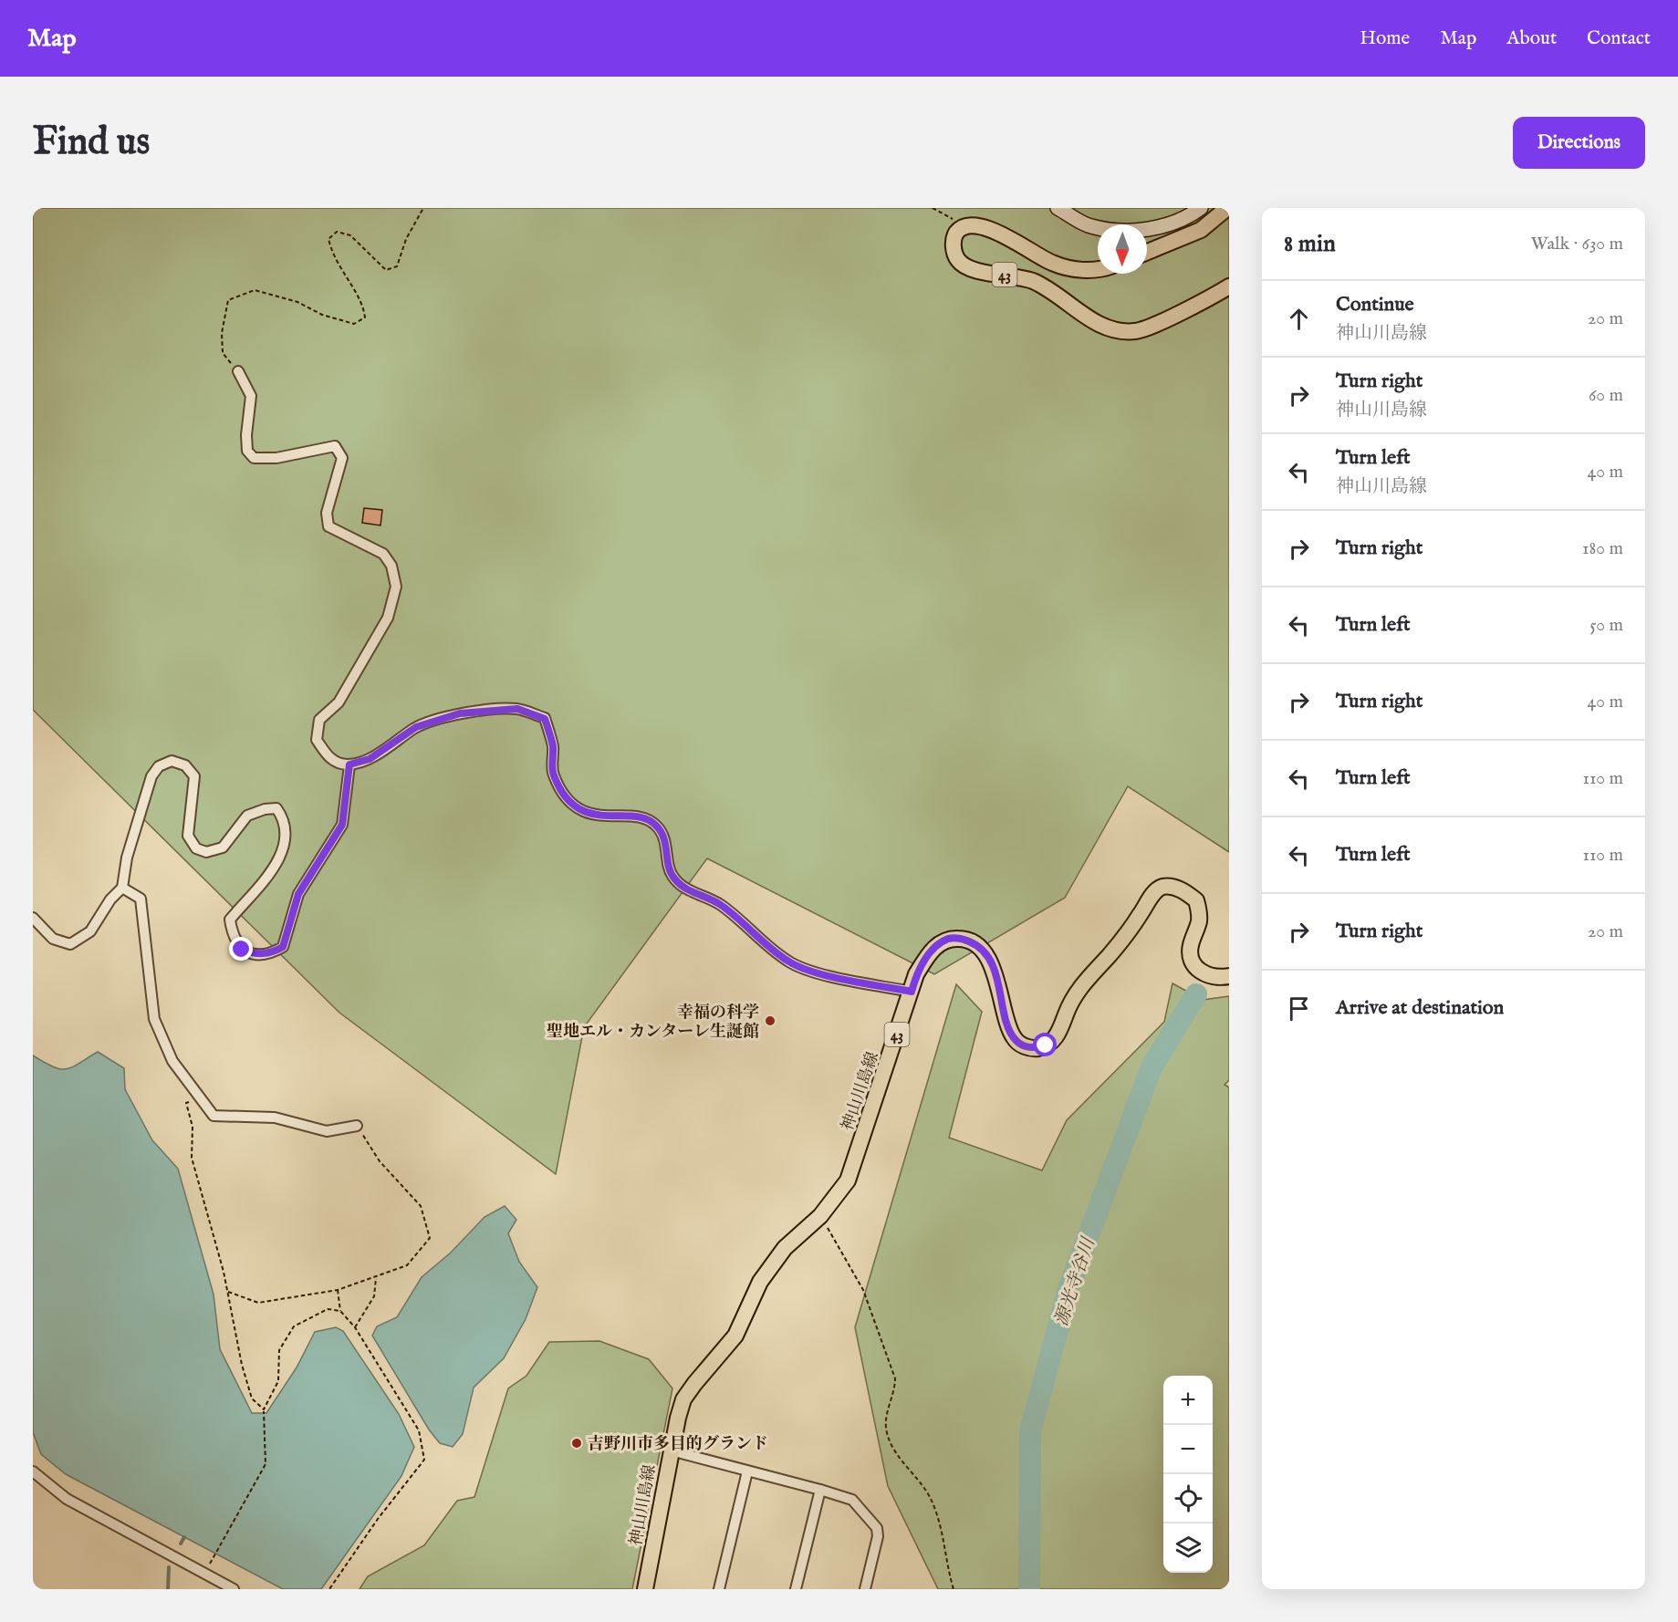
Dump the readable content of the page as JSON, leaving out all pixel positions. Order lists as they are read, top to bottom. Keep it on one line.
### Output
{"streets":{"main road":["43","神山川島線"]},"water":["源光寺谷川"],"places":["幸福の科学 聖地エル・カンターレ生誕館","吉野川市多目的グランド"],"north":"bottom","page":{"header":"Map","nav":["Home","Map","About","Contact"],"buttons":"Directions","title":"Find us","heading":["8 min","Walk · 630 m"],"list":[["Continue","神山川島線","20 m"],["Turn right","神山川島線","60 m"],["Turn left","神山川島線","40 m"],["Turn right","180 m"],["Turn left","50 m"],["Turn right","40 m"],["Turn left","110 m"],["Turn left","110 m"],["Turn right","20 m"],"Arrive at destination"],"map_buttons":["+","−"]}}
